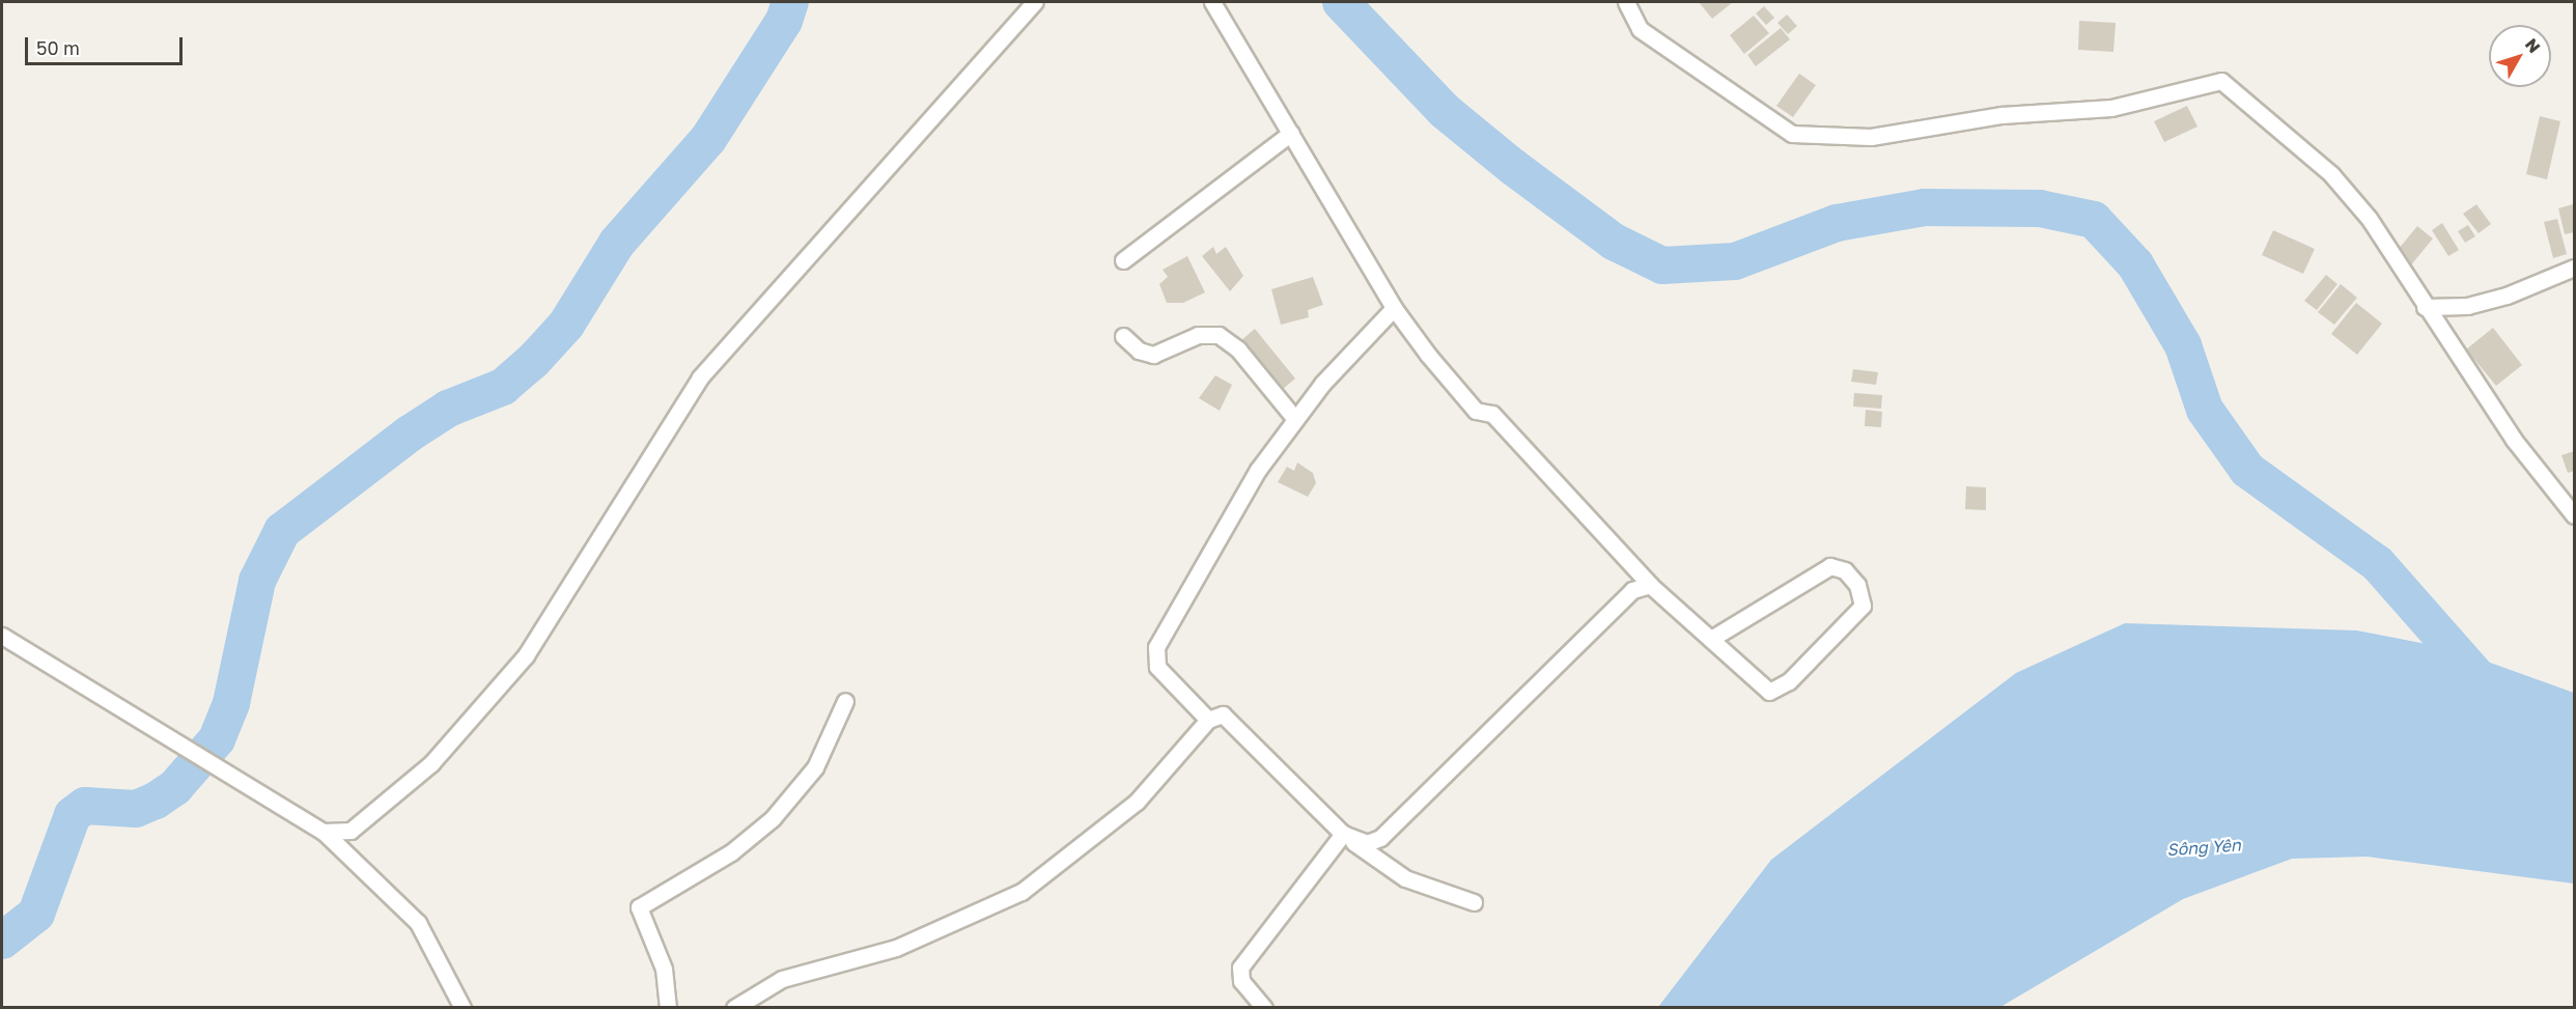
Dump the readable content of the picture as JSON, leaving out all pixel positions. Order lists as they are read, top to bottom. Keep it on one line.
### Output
{"water":["Sông Yên"],"scale_bar":"50 m","north":"top right"}
